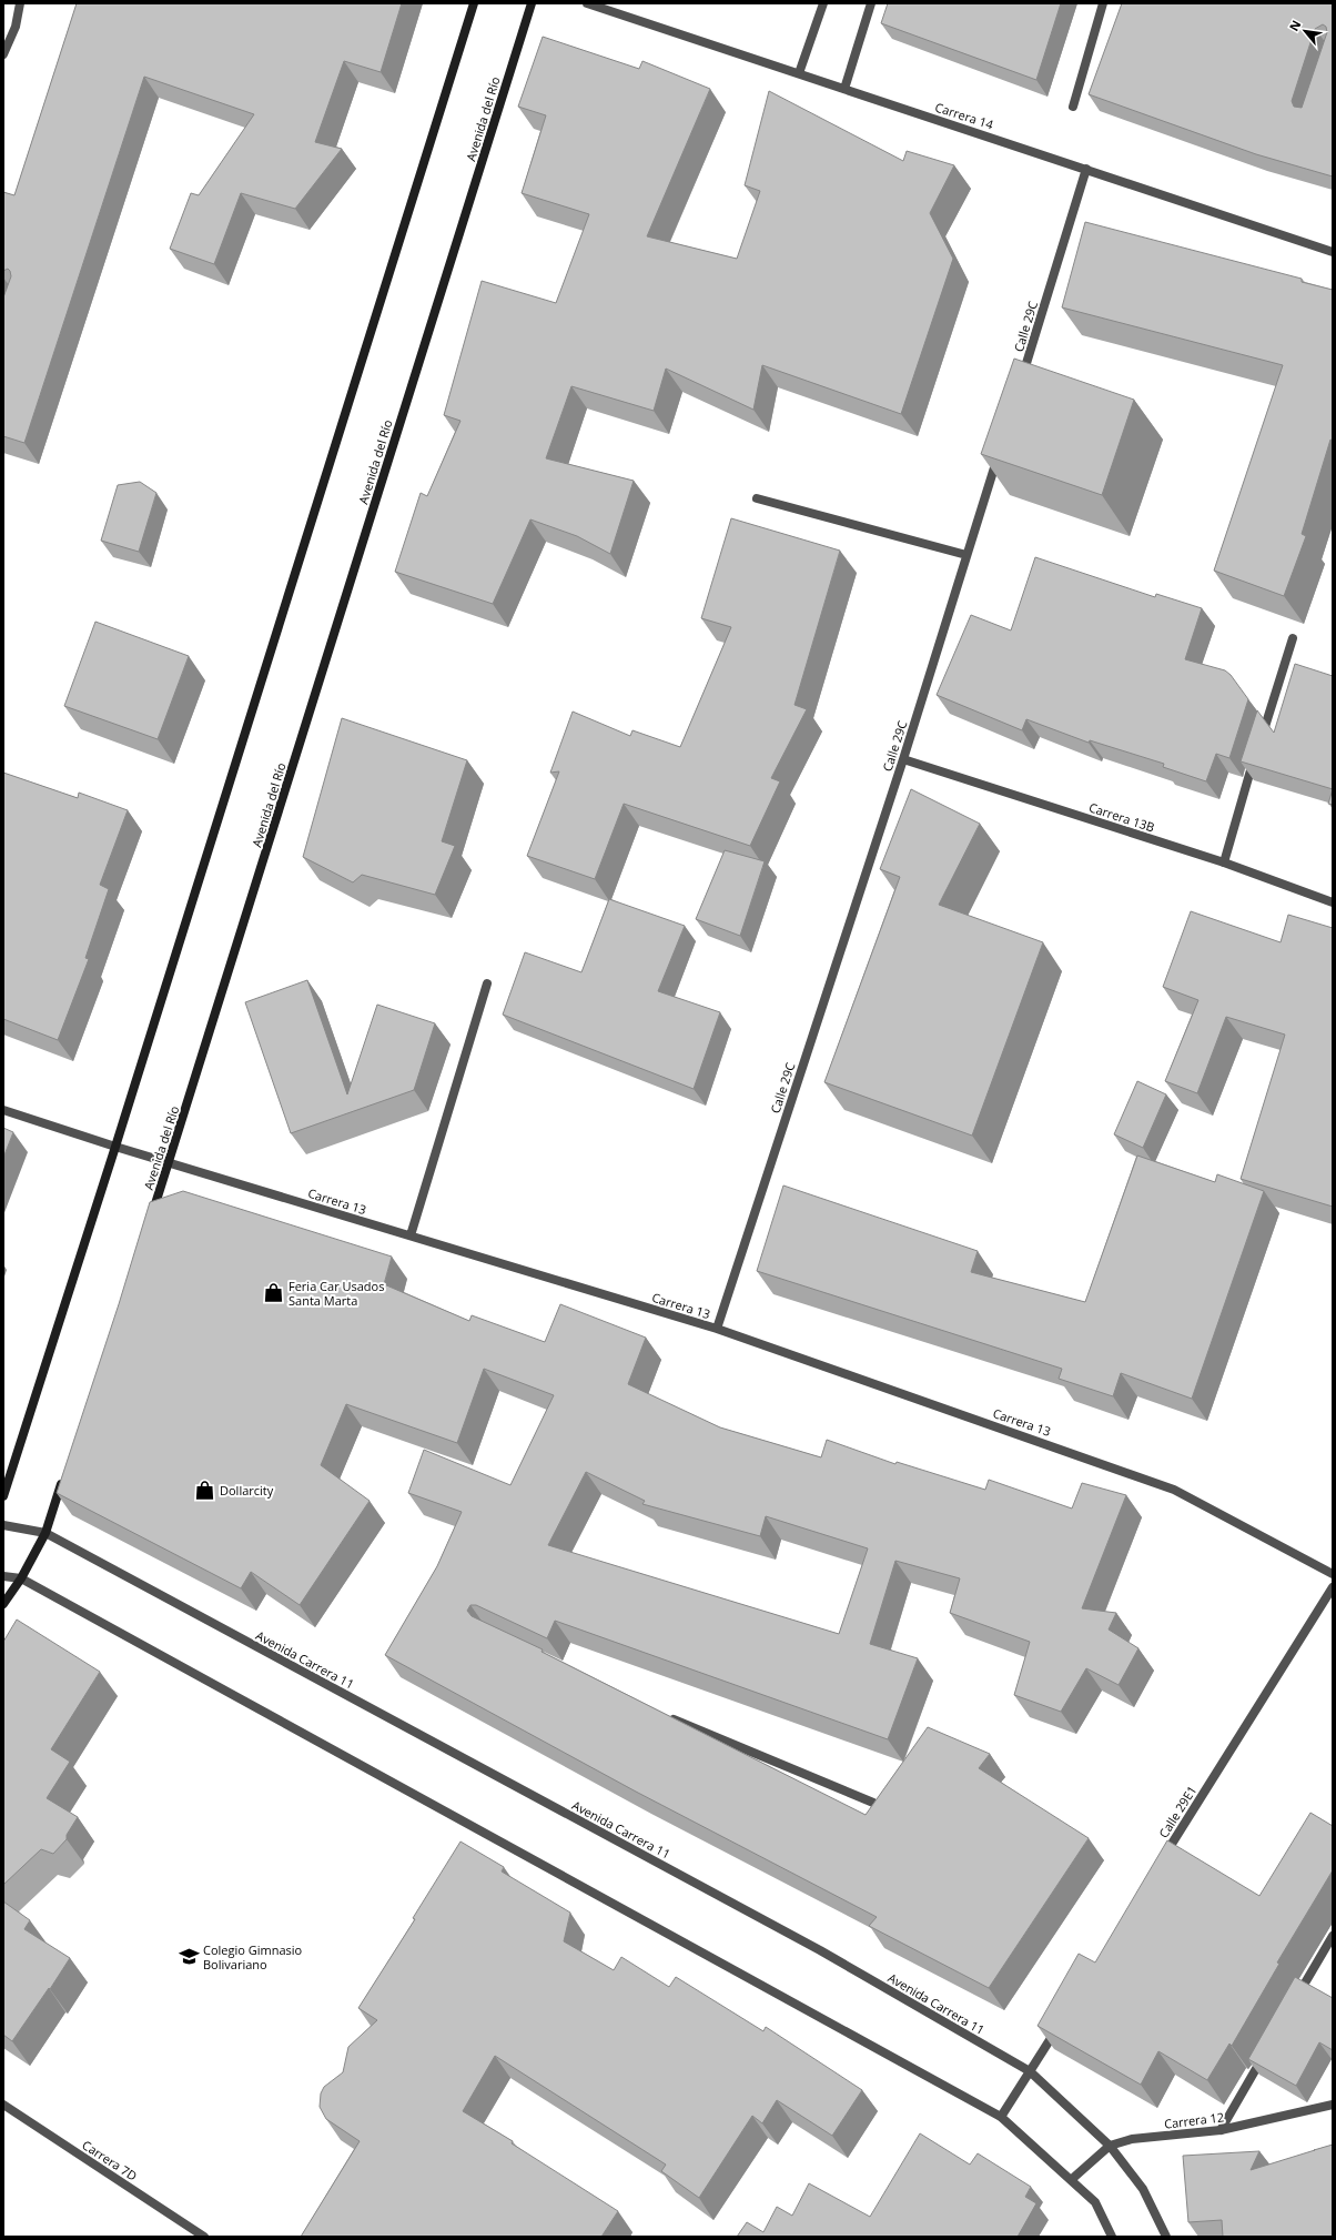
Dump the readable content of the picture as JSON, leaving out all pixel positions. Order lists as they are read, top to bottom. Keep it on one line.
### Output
{"streets":{"main road":["Avenida del Río"],"street":["Carrera 14","Calle 29C","Carrera 13B","Carrera 13","Avenida Carrera 11","Calle 29E1","Carrera 12","Carrera 7D"]},"crossings":[["Carrera 14","Calle 29C"],["Avenida del Río","Carrera 13"],["Calle 29C","Carrera 13B"],["Calle 29C","Carrera 13"],["Avenida Carrera 11","Carrera 12"]],"places":{"shop":["Feria Car Usados Santa Marta","Dollarcity"],"school or university":["Colegio Gimnasio Bolivariano"]},"north":"top left"}
